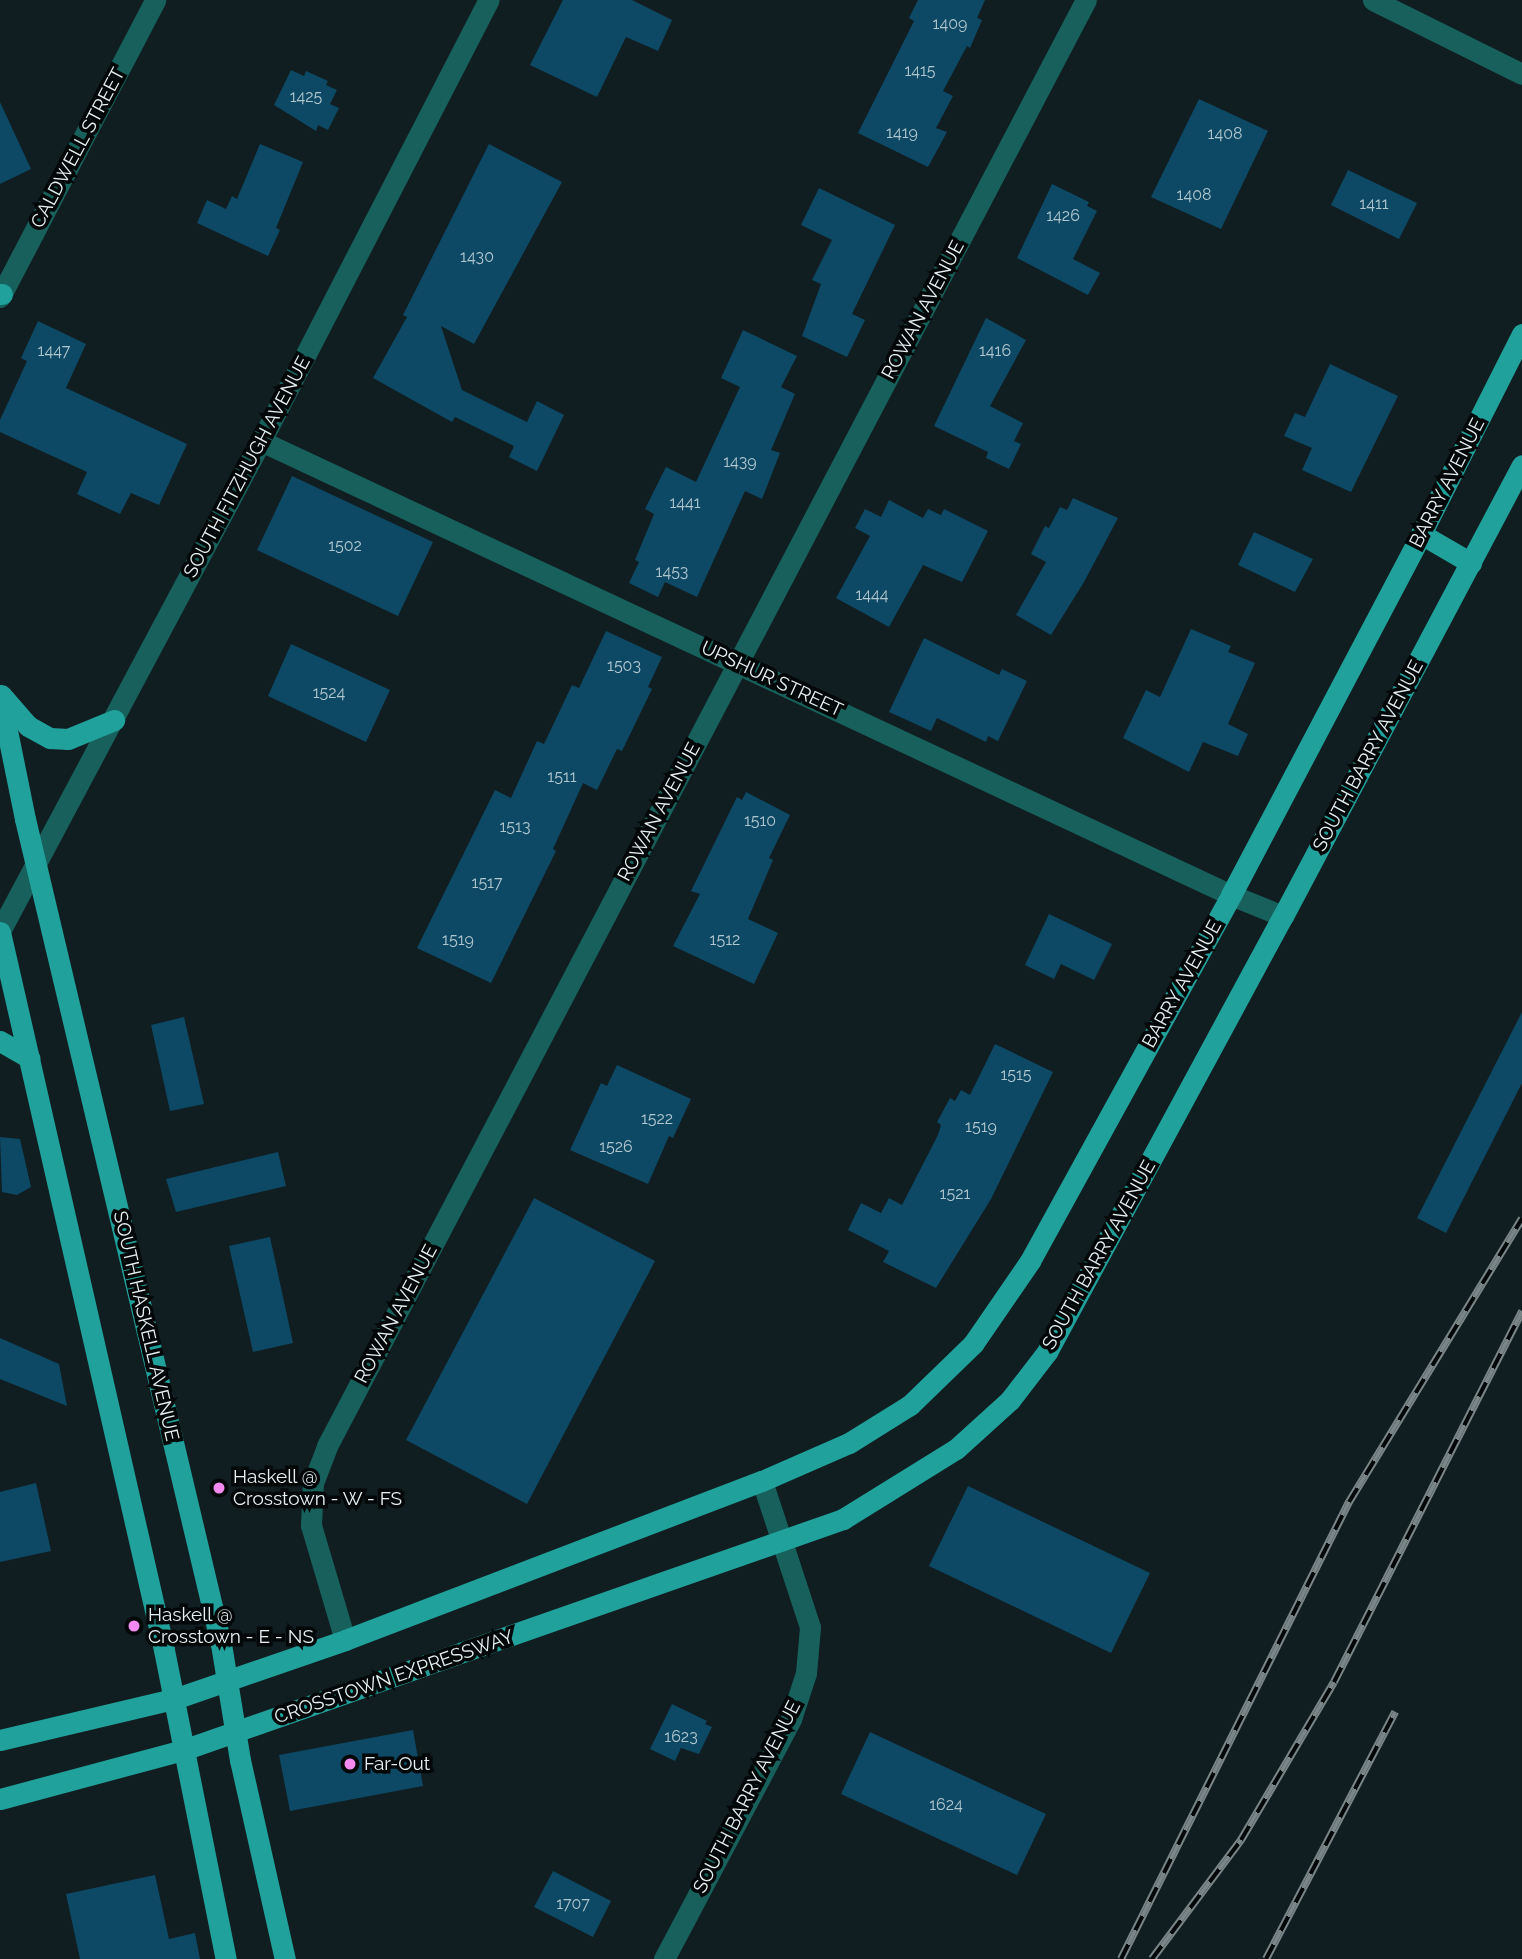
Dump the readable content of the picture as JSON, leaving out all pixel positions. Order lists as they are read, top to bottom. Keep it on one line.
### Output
{"streets":{"main road":["BARRY AVENUE","SOUTH BARRY AVENUE","SOUTH HASKELL AVENUE","CROSSTOWN EXPRESSWAY"],"street":["CALDWELL STREET","ROWAN AVENUE","SOUTH FITZHUGH AVENUE","UPSHUR STREET"]},"crossings":[["ROWAN AVENUE","UPSHUR STREET"],["SOUTH FITZHUGH AVENUE","UPSHUR STREET"],["SOUTH FITZHUGH AVENUE","SOUTH HASKELL AVENUE"],["BARRY AVENUE","UPSHUR STREET"],["UPSHUR STREET","SOUTH BARRY AVENUE"],["SOUTH BARRY AVENUE","CROSSTOWN EXPRESSWAY"],["SOUTH HASKELL AVENUE","CROSSTOWN EXPRESSWAY"]],"places":["Haskell @ Crosstown - W - FS","Haskell @ Crosstown - E - NS","Far-Out"],"house_numbers":["1409","1415","1425","1419","1408","1408","1411","1426","1430","1447","1416","1439","1441","1502","1453","1444","1503","1524","1511","1510","1513","1517","1519","1512","1515","1522","1519","1526","1521","1623","1624","1707"]}
